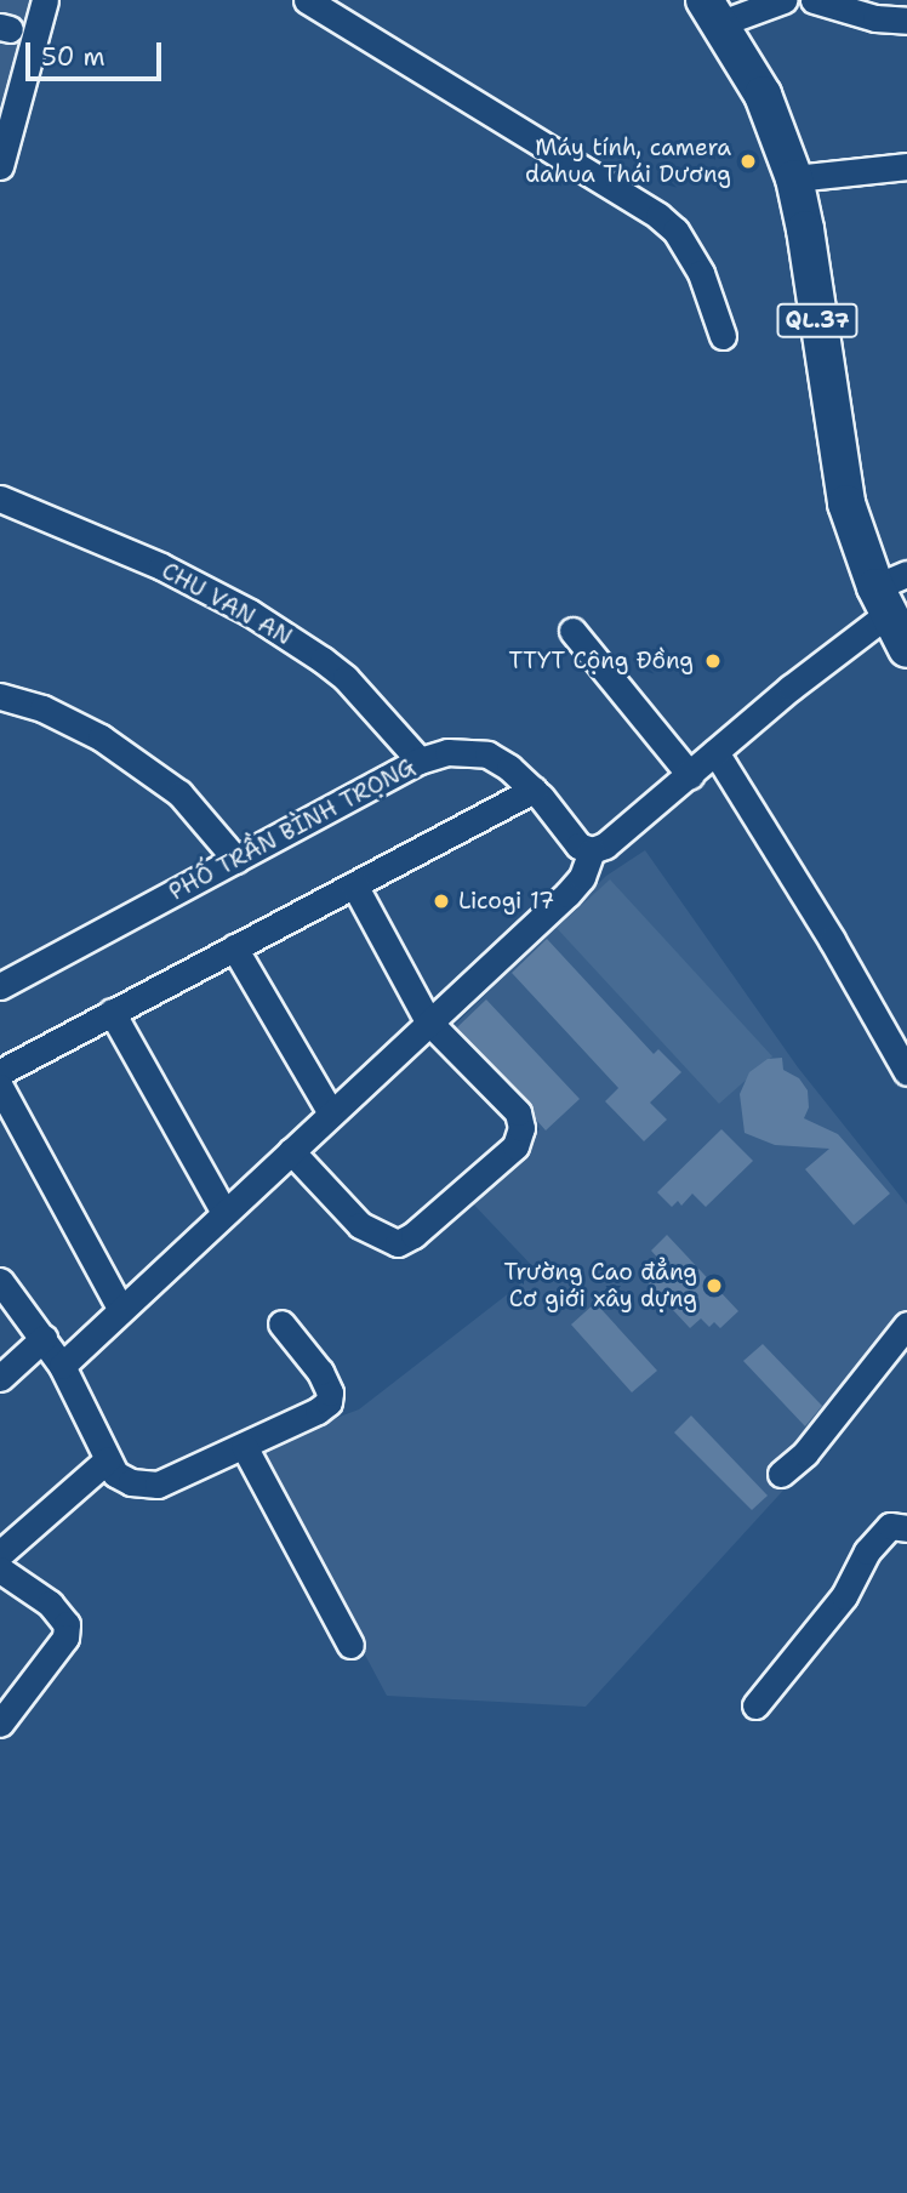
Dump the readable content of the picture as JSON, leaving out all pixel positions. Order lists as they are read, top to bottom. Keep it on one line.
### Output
{"streets":{"highway":["QL.37"],"street":["CHU VAN AN","PHỐ TRẦN BÌNH TRỌNG"]},"crossings":[["CHU VAN AN","PHỐ TRẦN BÌNH TRỌNG"]],"places":["Máy tính, camera dahua Thái Dương","TTYT Cộng Đồng","Licogi 17","Trường Cao đẳng Cơ giới xây dựng"],"scale_bar":"50 m"}
